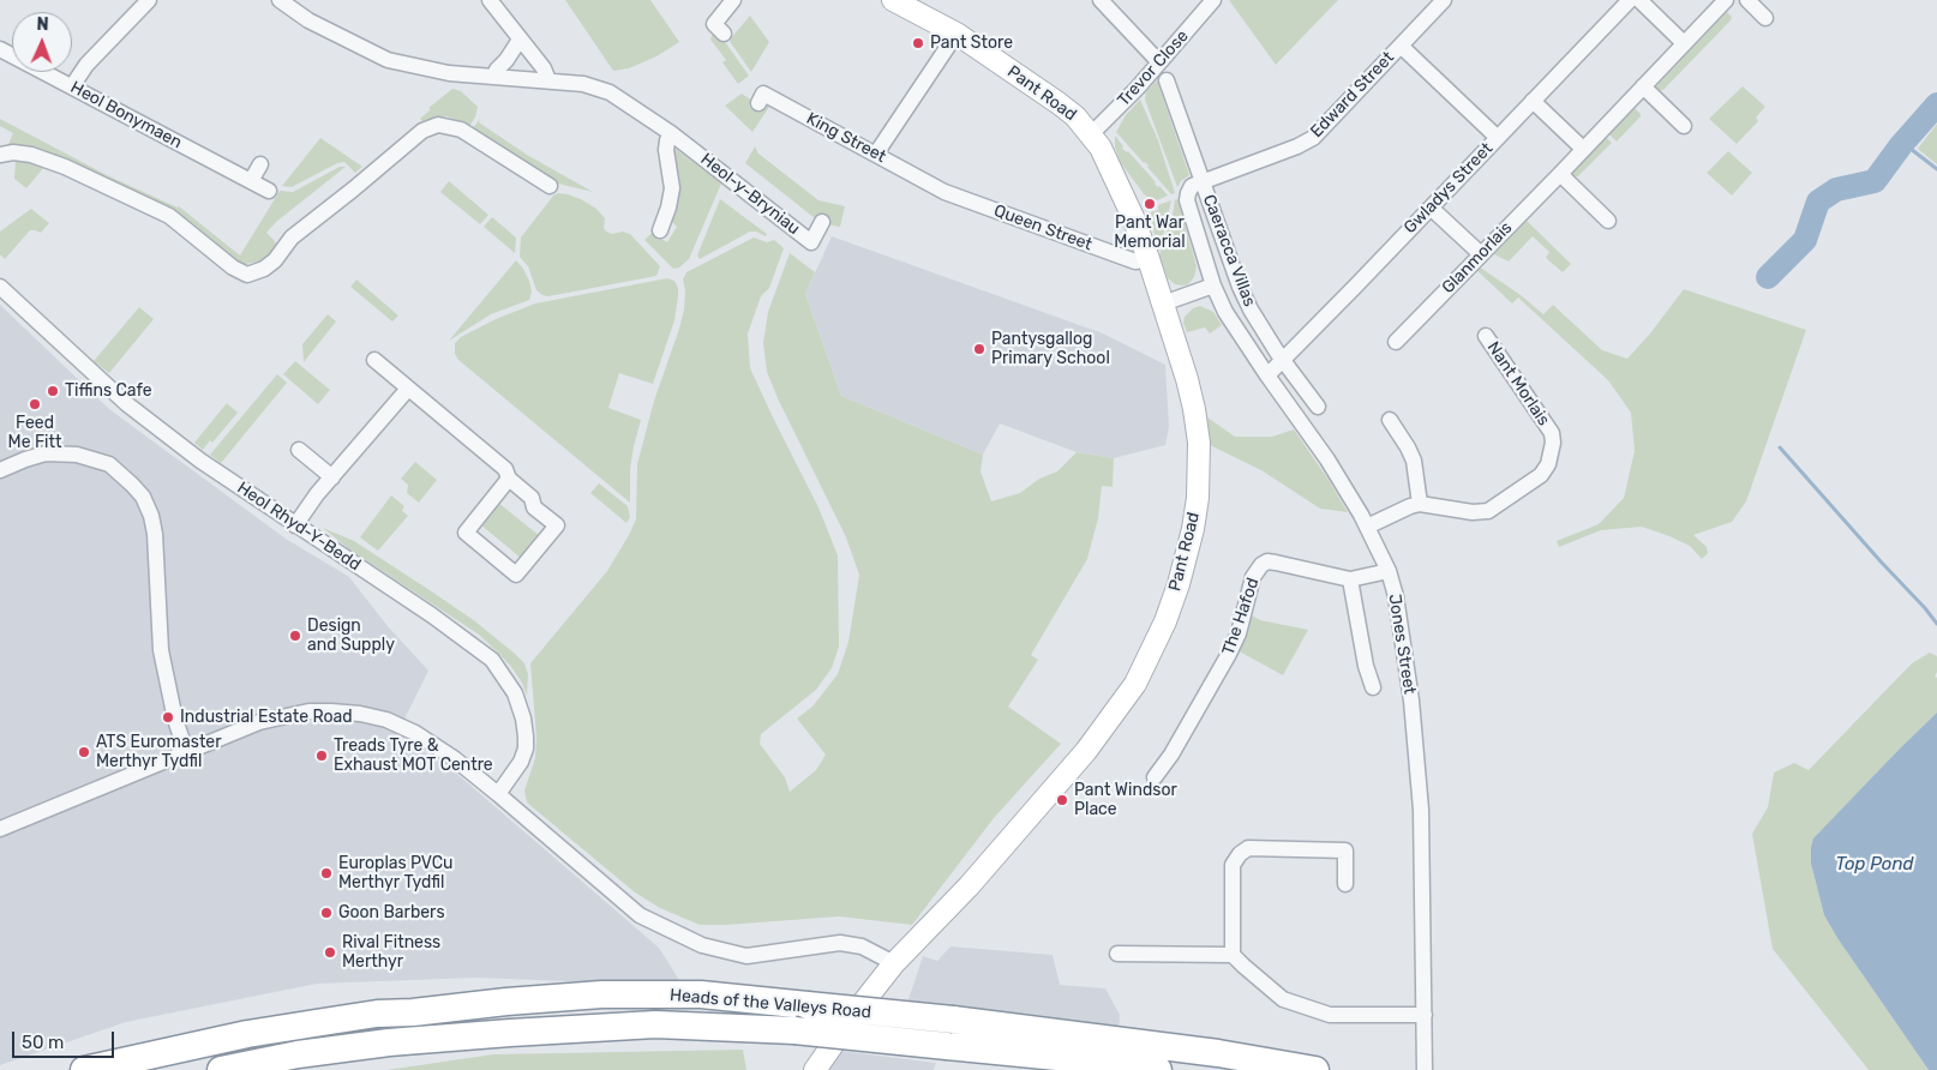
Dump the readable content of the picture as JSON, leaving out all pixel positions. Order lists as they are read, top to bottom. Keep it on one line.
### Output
{"streets":{"highway":["Heads of the Valleys Road"],"street":["Trevor Close","Pant Road","Edward Street","Heol Bonymaen","King Street","Gwladys Street","Heol-y-Bryniau","Queen Street","Caeracca Villas","Glanmorlais","Nant Morlais","Heol Rhyd-Y-Bedd","The Hafod","Jones Street"]},"crossings":[["Trevor Close","Pant Road"],["Pant Road","Queen Street"],["Edward Street","Caeracca Villas"],["Edward Street","Jones Street"],["King Street","Queen Street"],["Gwladys Street","Caeracca Villas"],["Gwladys Street","Jones Street"],["Caeracca Villas","Jones Street"],["Nant Morlais","Jones Street"],["The Hafod","Jones Street"]],"water":["Top Pond"],"places":["Pant Store","Pant War Memorial","Pantysgallog Primary School","Tiffins Cafe","Feed Me Fitt","Design and Supply","Industrial Estate Road","ATS Euromaster Merthyr Tydfil","Treads Tyre & Exhaust MOT Centre","Pant Windsor Place","Europlas PVCu Merthyr Tydfil","Goon Barbers","Rival Fitness Merthyr"],"scale_bar":"50 m","north":"top"}
